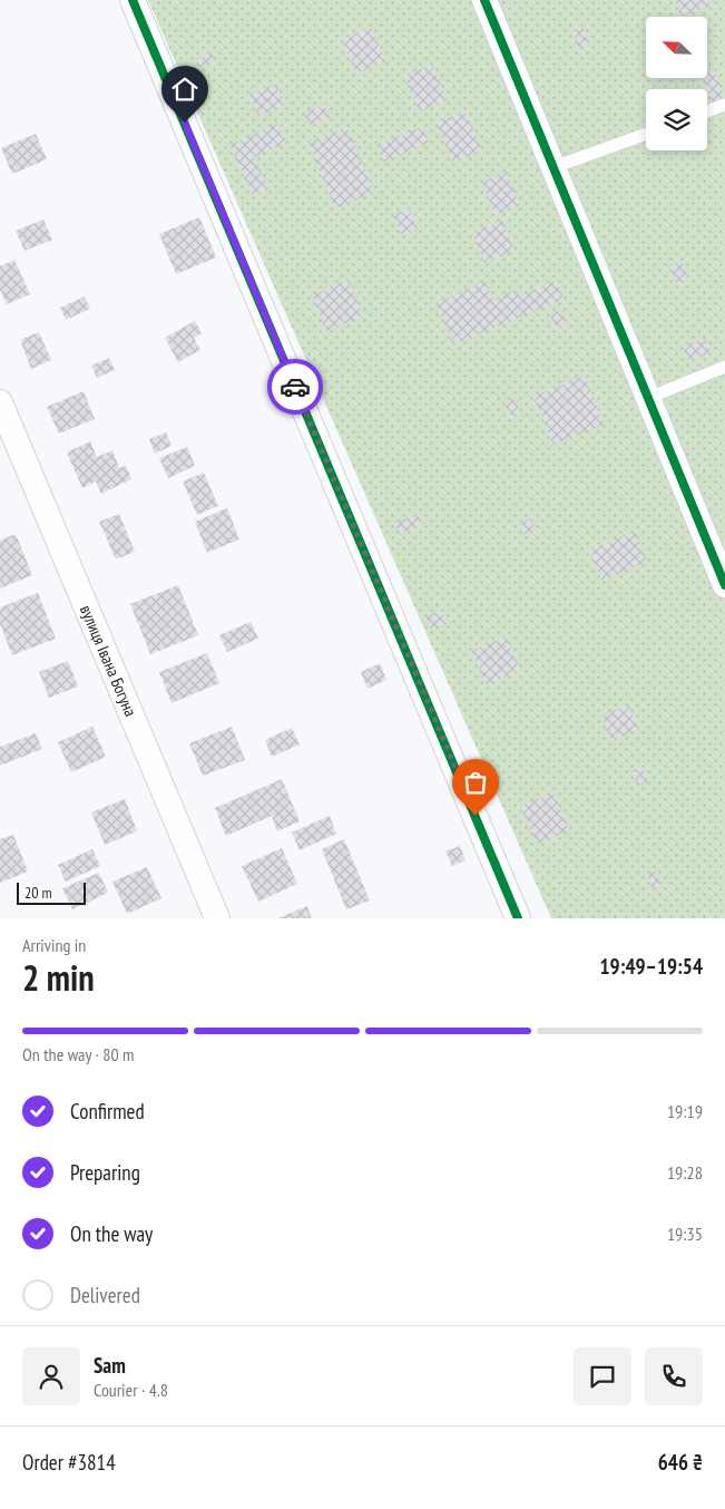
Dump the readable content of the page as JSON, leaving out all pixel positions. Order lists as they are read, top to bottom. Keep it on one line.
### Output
{"streets":{"street":["вулиця Івана Богуна"]},"scale_bar":"20 m","north":"top left","page":{"scale":"20 m","heading":["2 min","Arriving in","19:49–19:54"],"panel":["Sam","Courier · 4.8","Order #3814","646 ₴"],"bar":"On the way · 80 m","list":[["Confirmed","19:19"],["Preparing","19:28"],["On the way","19:35"],"Delivered"]}}
